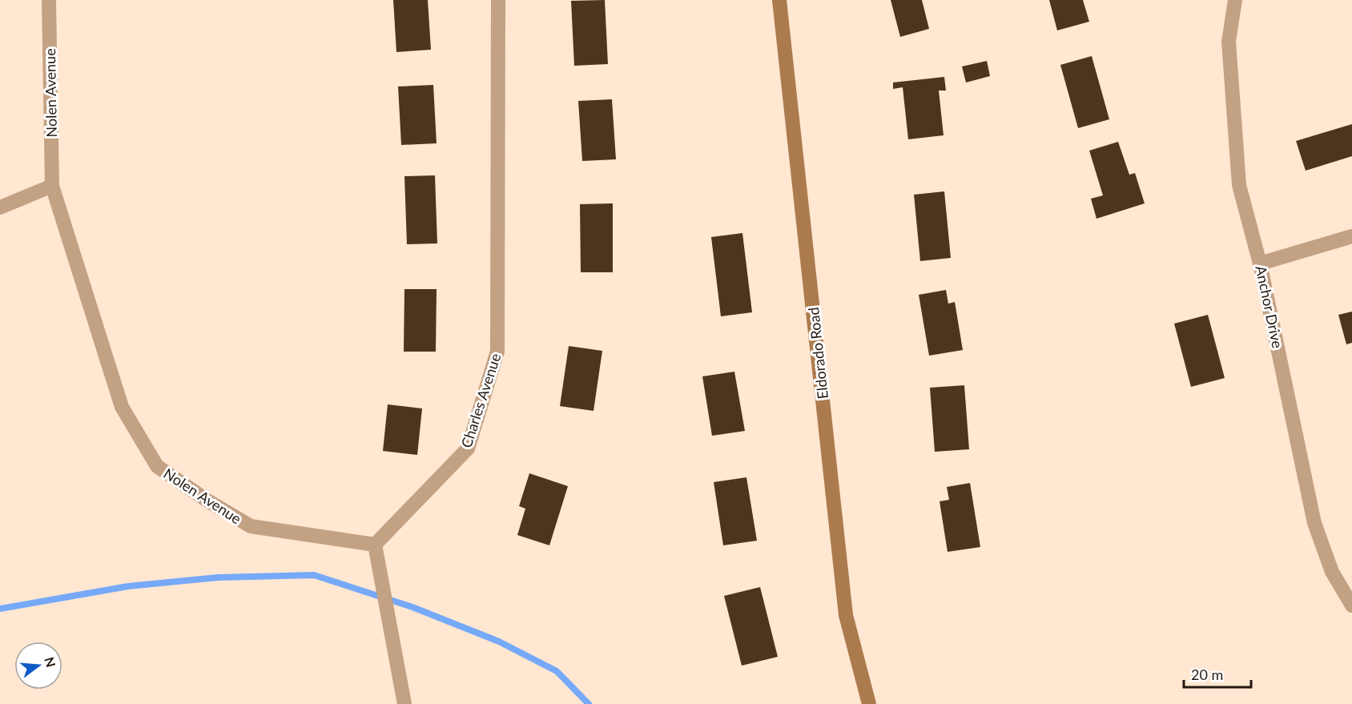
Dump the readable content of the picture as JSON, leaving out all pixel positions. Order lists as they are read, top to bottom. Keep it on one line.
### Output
{"streets":{"street":["Nolen Avenue","Anchor Drive","Eldorado Road","Charles Avenue"]},"crossings":[["Nolen Avenue","Charles Avenue"]],"scale_bar":"20 m","north":"right"}
